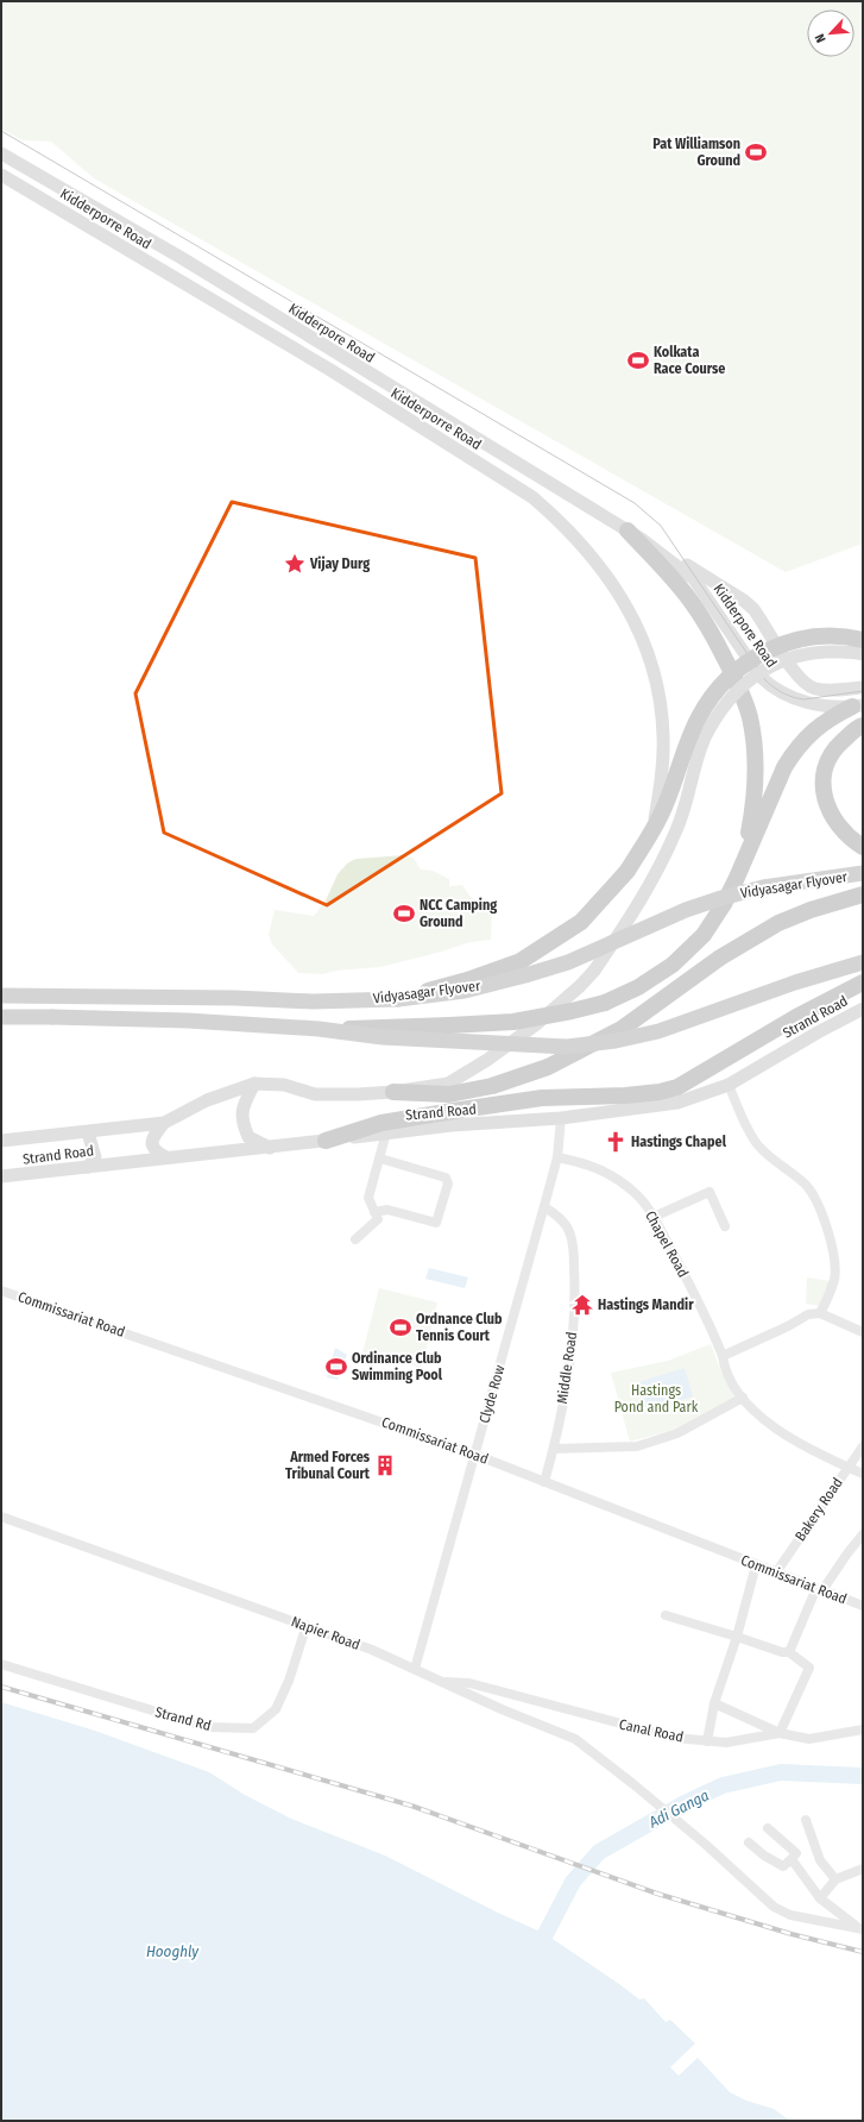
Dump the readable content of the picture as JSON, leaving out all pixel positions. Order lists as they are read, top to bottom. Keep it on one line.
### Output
{"streets":{"highway":["Vidyasagar Flyover"],"main road":["Kidderporre Road","Kidderpore Road","Strand Road"],"street":["Chapel Road","Commissariat Road","Middle Road","Clyde Row","Bakery Road","Napier Road","Strand Rd","Canal Road"]},"crossings":[["Strand Road","Clyde Row"],["Chapel Road","Clyde Row"],["Chapel Road","Bakery Road"],["Commissariat Road","Middle Road"],["Commissariat Road","Clyde Row"],["Commissariat Road","Bakery Road"],["Middle Road","Clyde Row"],["Clyde Row","Napier Road"],["Napier Road","Strand Rd"],["Napier Road","Canal Road"]],"water":["Adi Ganga","Hooghly"],"parks":["Hastings Pond and Park"],"places":{"sports":["Pat Williamson Ground","Kolkata Race Course","NCC Camping Ground","Ordnance Club Tennis Court","Ordinance Club Swimming Pool"],"place":["Vijay Durg"],"church":["Hastings Chapel"],"temple":["Hastings Mandir"],"building":["Armed Forces Tribunal Court"]},"north":"bottom left"}
